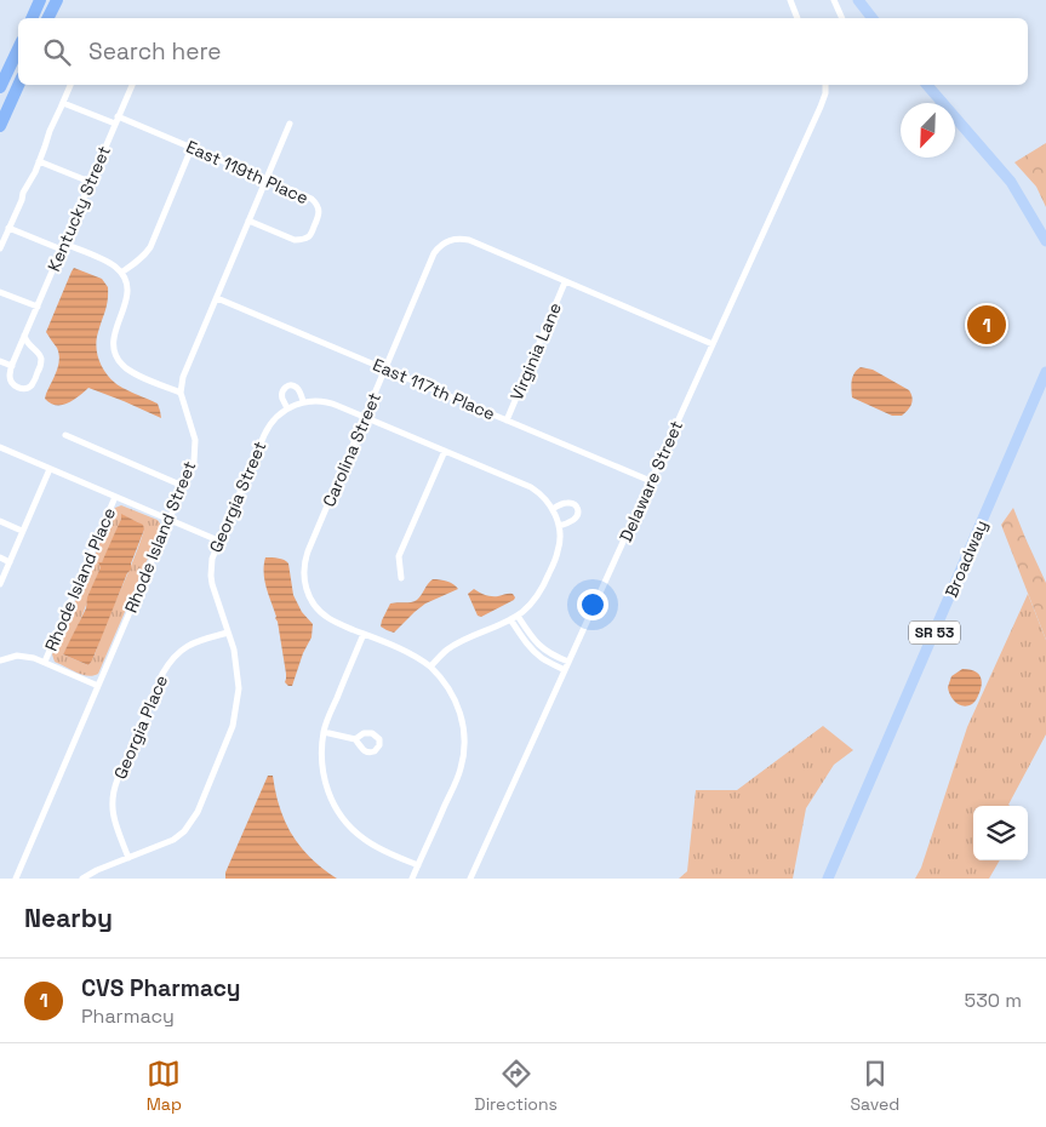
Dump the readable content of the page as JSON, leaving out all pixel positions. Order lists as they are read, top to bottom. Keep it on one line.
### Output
{"streets":{"main road":["Broadway","SR 53"],"street":["East 119th Place","Kentucky Street","Virginia Lane","East 117th Place","Carolina Street","Delaware Street","Georgia Street","Rhode Island Street","Rhode Island Place","Georgia Place"]},"crossings":[["East 119th Place","Kentucky Street"],["Virginia Lane","East 117th Place"],["Virginia Lane","Carolina Street"],["East 117th Place","Carolina Street"],["East 117th Place","Delaware Street"],["Carolina Street","Georgia Street"],["Georgia Street","Georgia Place"]],"north":"bottom left","page":{"search":"Search here","pins":"1","heading":"Nearby","list":[{"mark":"1","name":"CVS Pharmacy","note":"Pharmacy","value":"530 m"}],"nav":["Map","Directions","Saved"]}}
